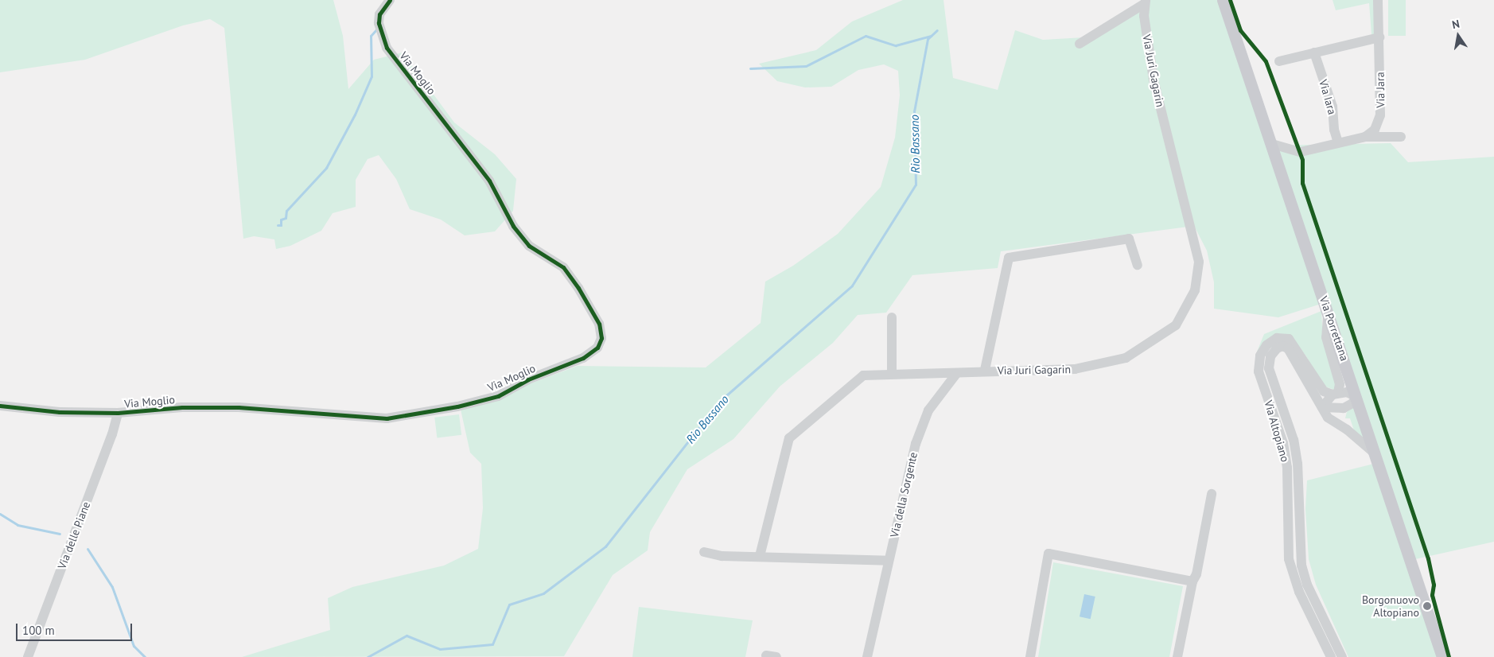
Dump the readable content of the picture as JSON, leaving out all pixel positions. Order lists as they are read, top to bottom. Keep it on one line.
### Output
{"streets":{"main road":["Via Porrettana"],"street":["Via Juri Gagarin","Via Moglio","Via Jara","Via Iara","Via Altopiano","Via della Sorgente","Via delle Piane"]},"crossings":[["Via Juri Gagarin","Via della Sorgente"],["Via Moglio","Via delle Piane"],["Via Porrettana","Via Altopiano"]],"water":["Rio Bassano"],"places":["Borgonuovo Altopiano"],"scale_bar":"100 m","north":"top"}
